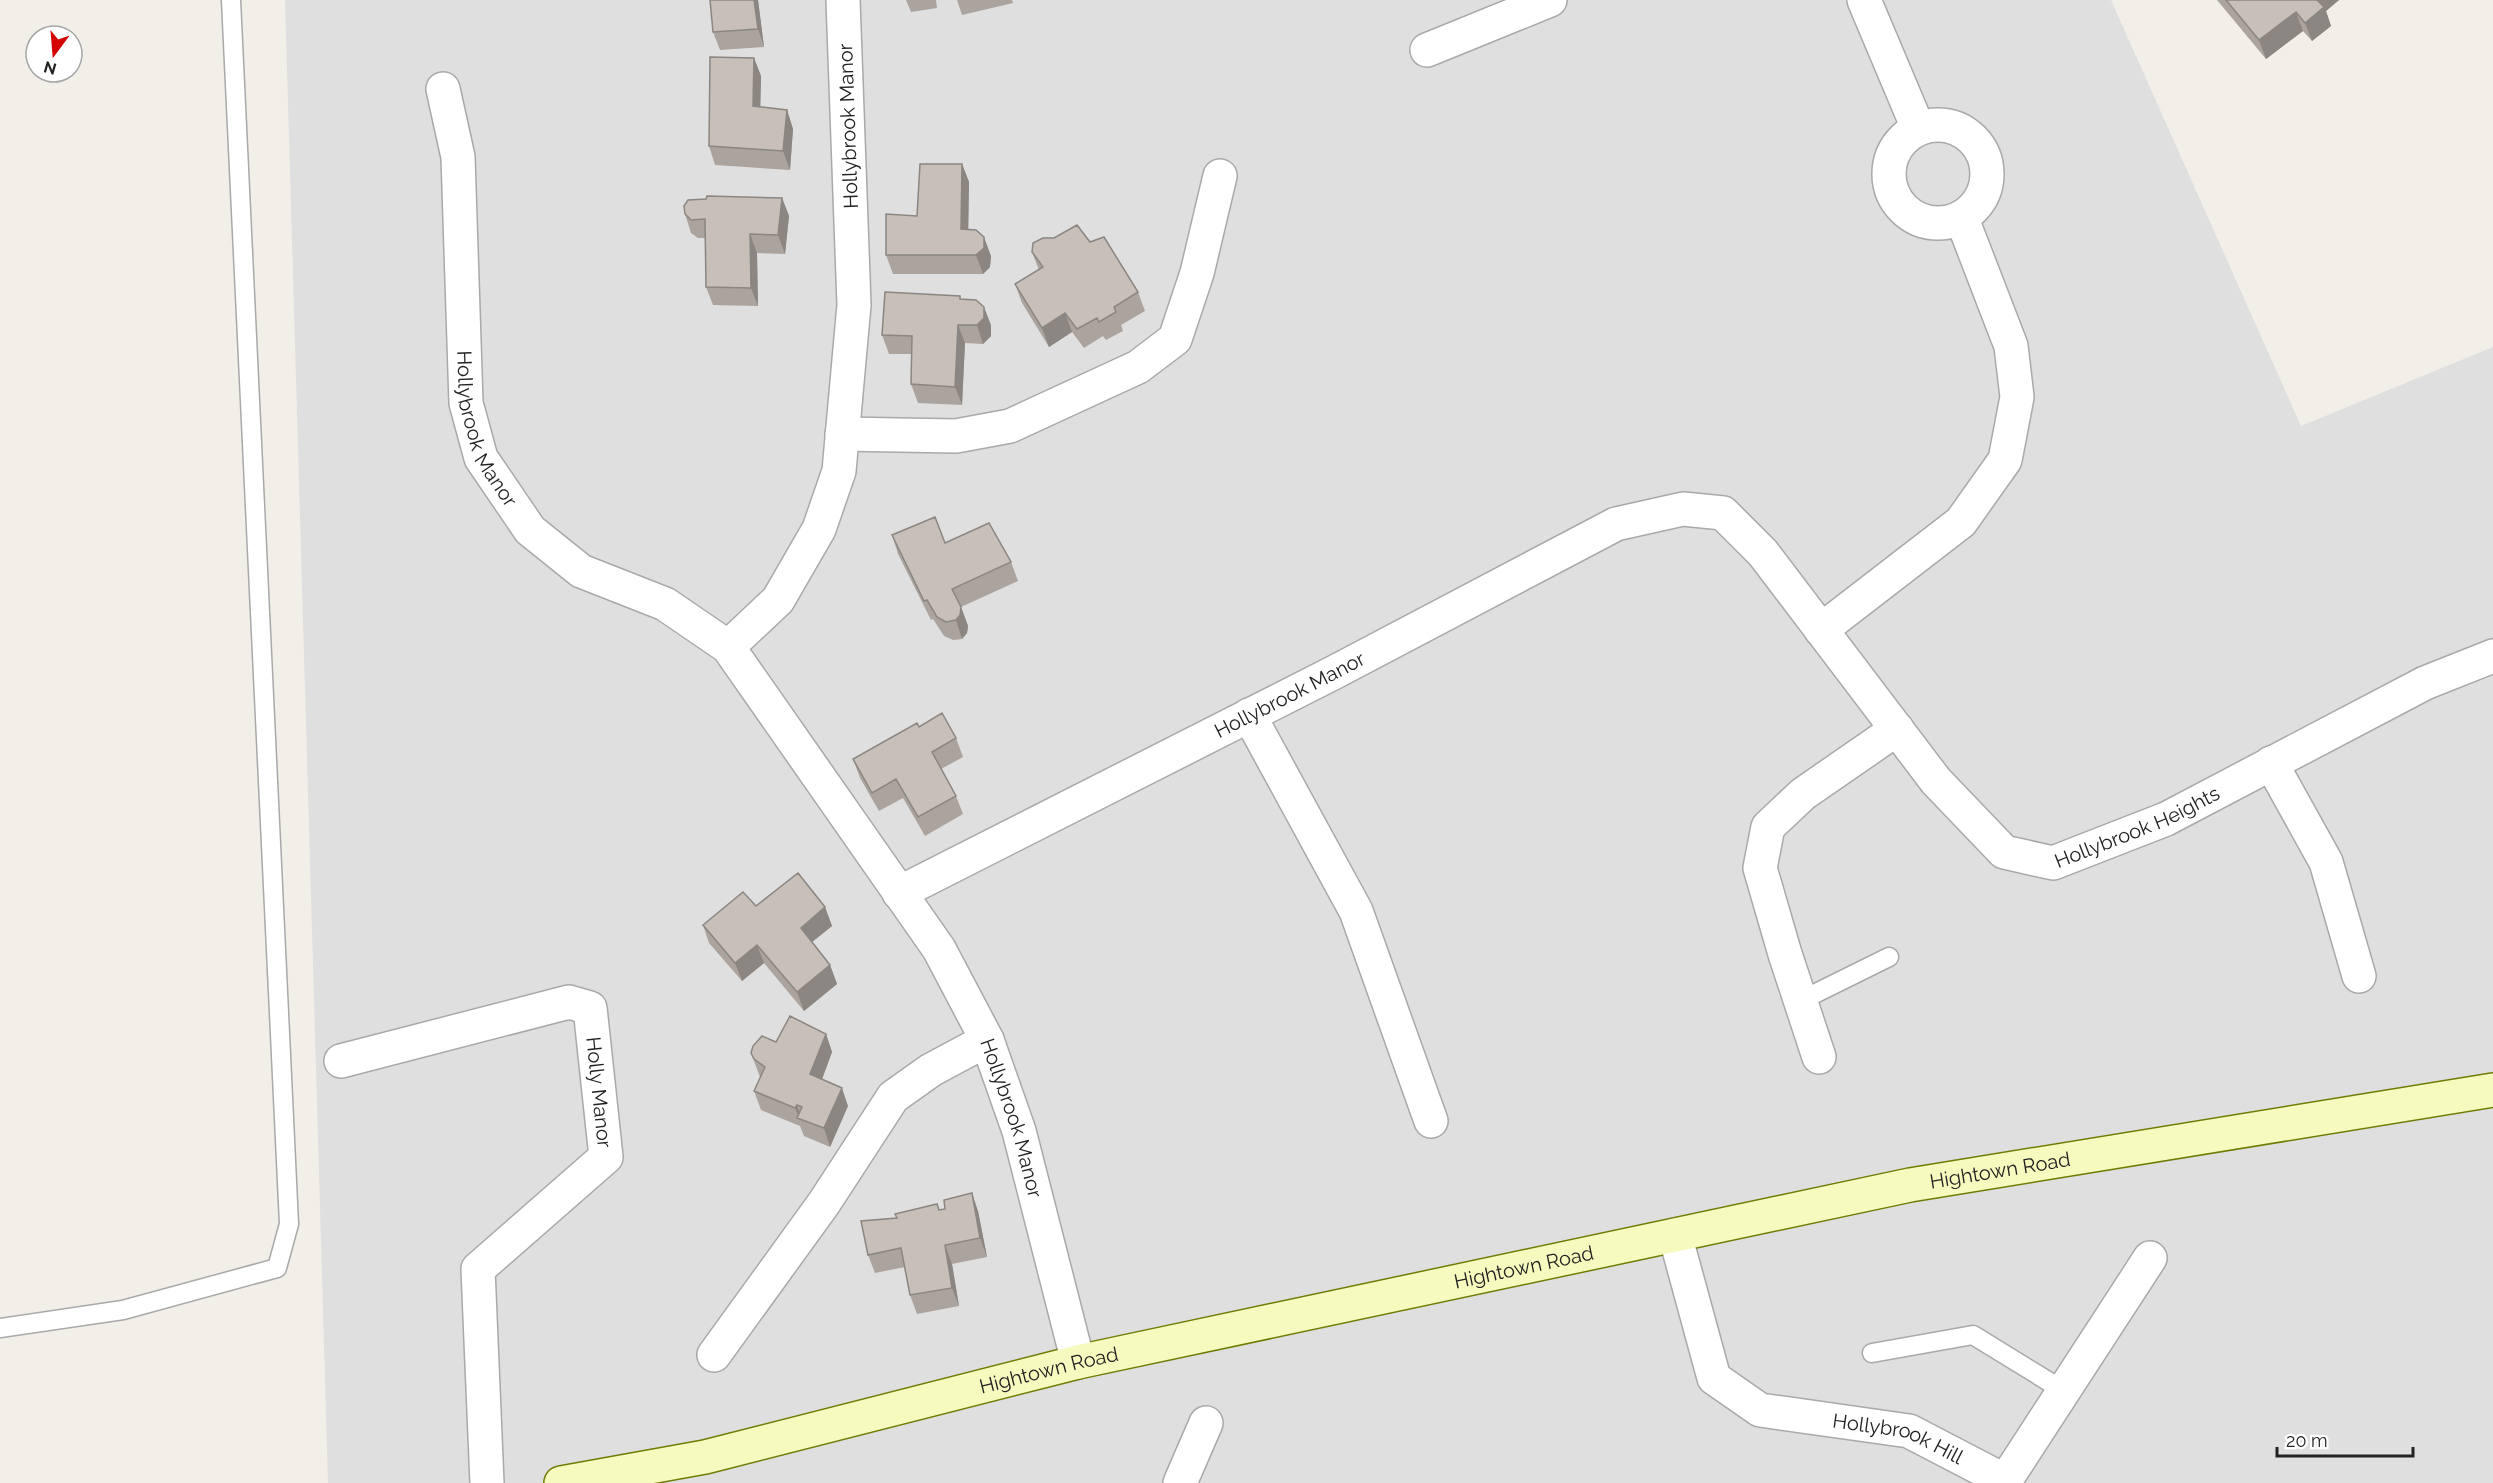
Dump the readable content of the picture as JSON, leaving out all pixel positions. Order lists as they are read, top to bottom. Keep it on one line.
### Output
{"streets":{"main road":["Hightown Road"],"street":["Hollybrook Manor","Hollybrook Heights","Holly Manor","Hollybrook Hill"]},"crossings":[["Hollybrook Manor","Hollybrook Heights"],["Hollybrook Manor","Hightown Road"],["Hightown Road","Hollybrook Hill"]],"scale_bar":"20 m","north":"bottom"}
